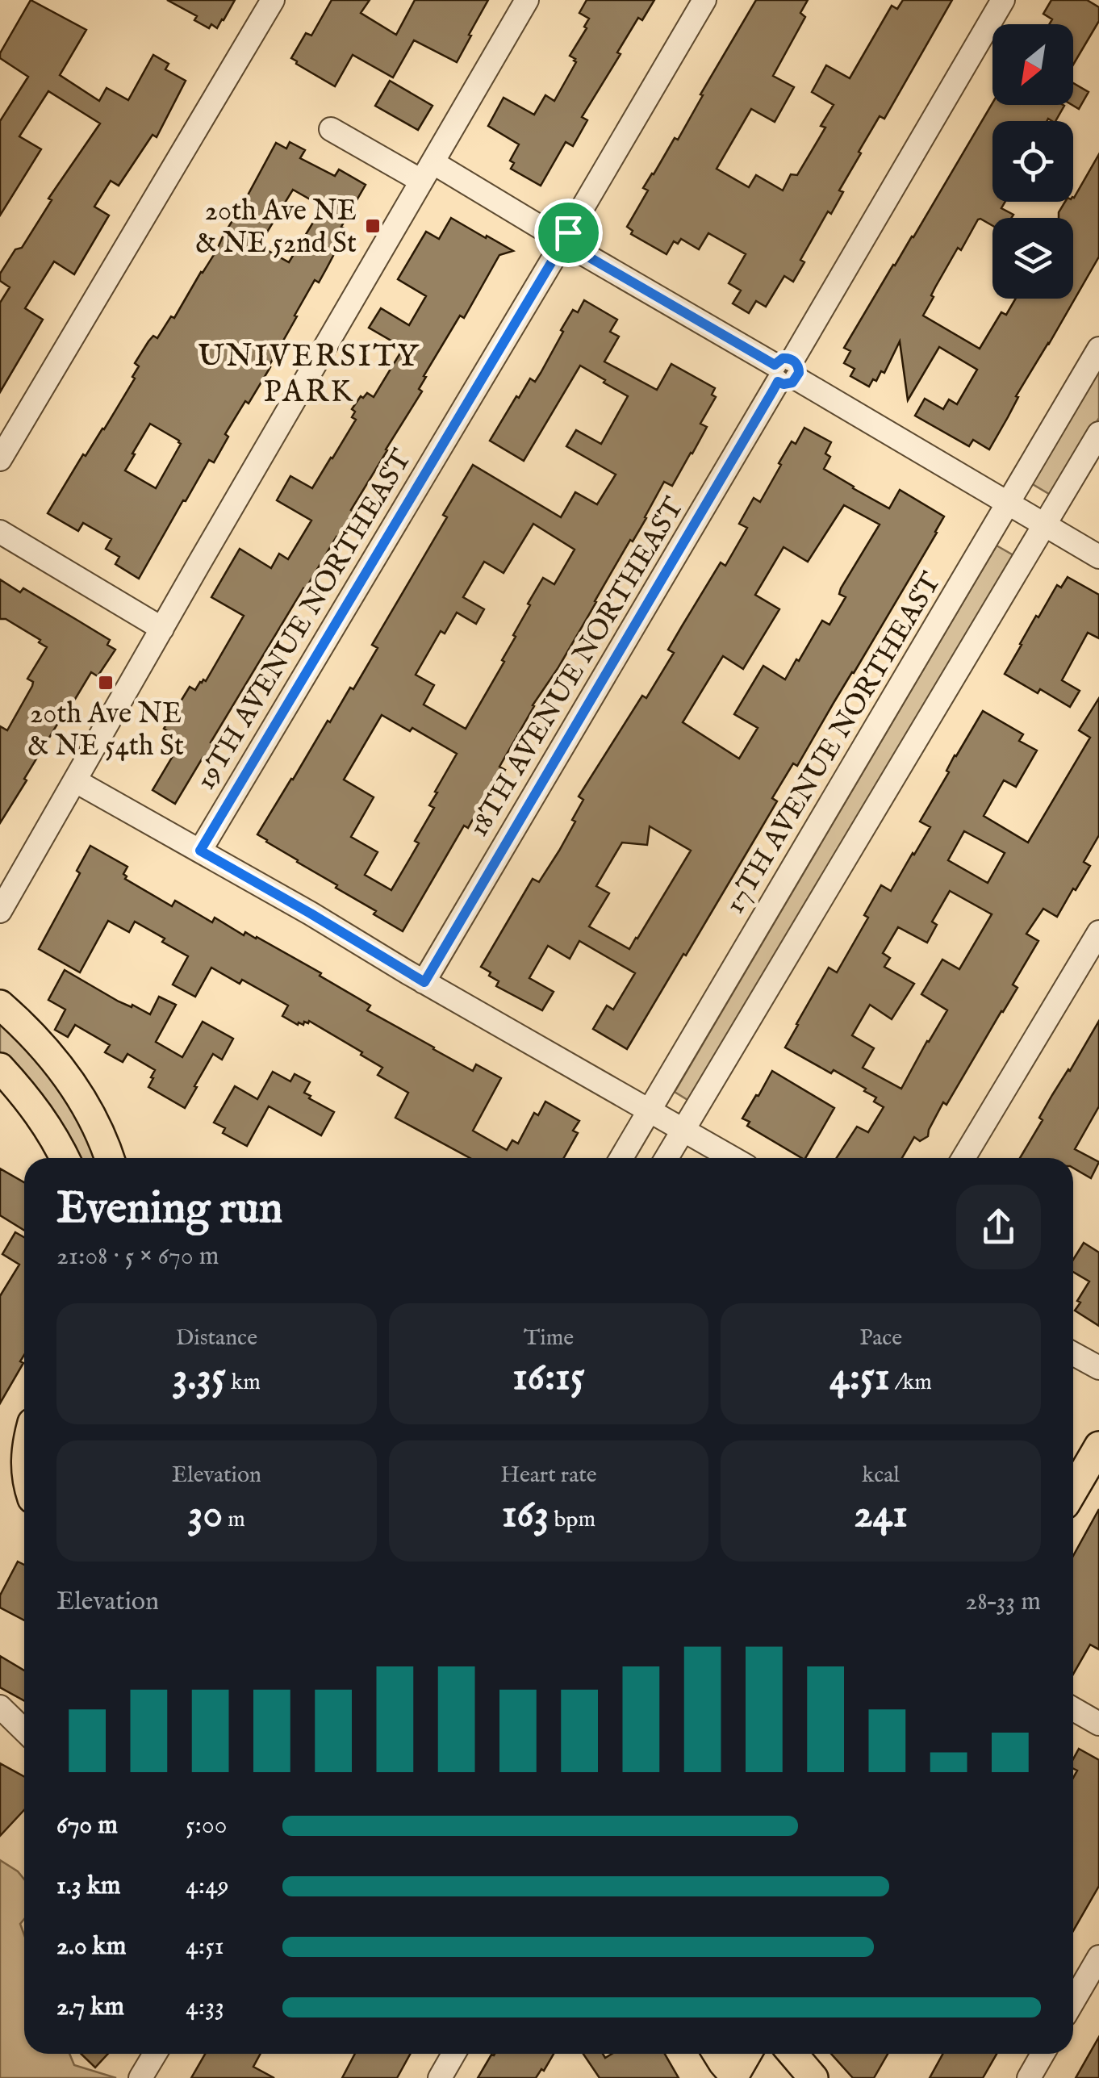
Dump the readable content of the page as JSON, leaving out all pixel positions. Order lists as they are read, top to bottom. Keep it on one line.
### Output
{"streets":{"street":["19TH AVENUE NORTHEAST","18TH AVENUE NORTHEAST","17TH AVENUE NORTHEAST"]},"districts":["UNIVERSITY PARK"],"places":{"transit":["20th Ave NE & NE 52nd St","20th Ave NE & NE 54th St"]},"north":"bottom left","page":{"heading":["Evening run","21:08 · 5 × 670 m"],"stats":[["Distance","3.35 km"],["Time","16:15"],["Pace","4:51 /km"],["Elevation","30 m"],["Heart rate","163 bpm"],["kcal","241"]],"chart":["Elevation","28–33 m"],"list":[{"name":"670 m","note":"5:00"},{"name":"1.3 km","note":"4:49"},{"name":"2.0 km","note":"4:51"},{"name":"2.7 km","note":"4:33"}]}}
